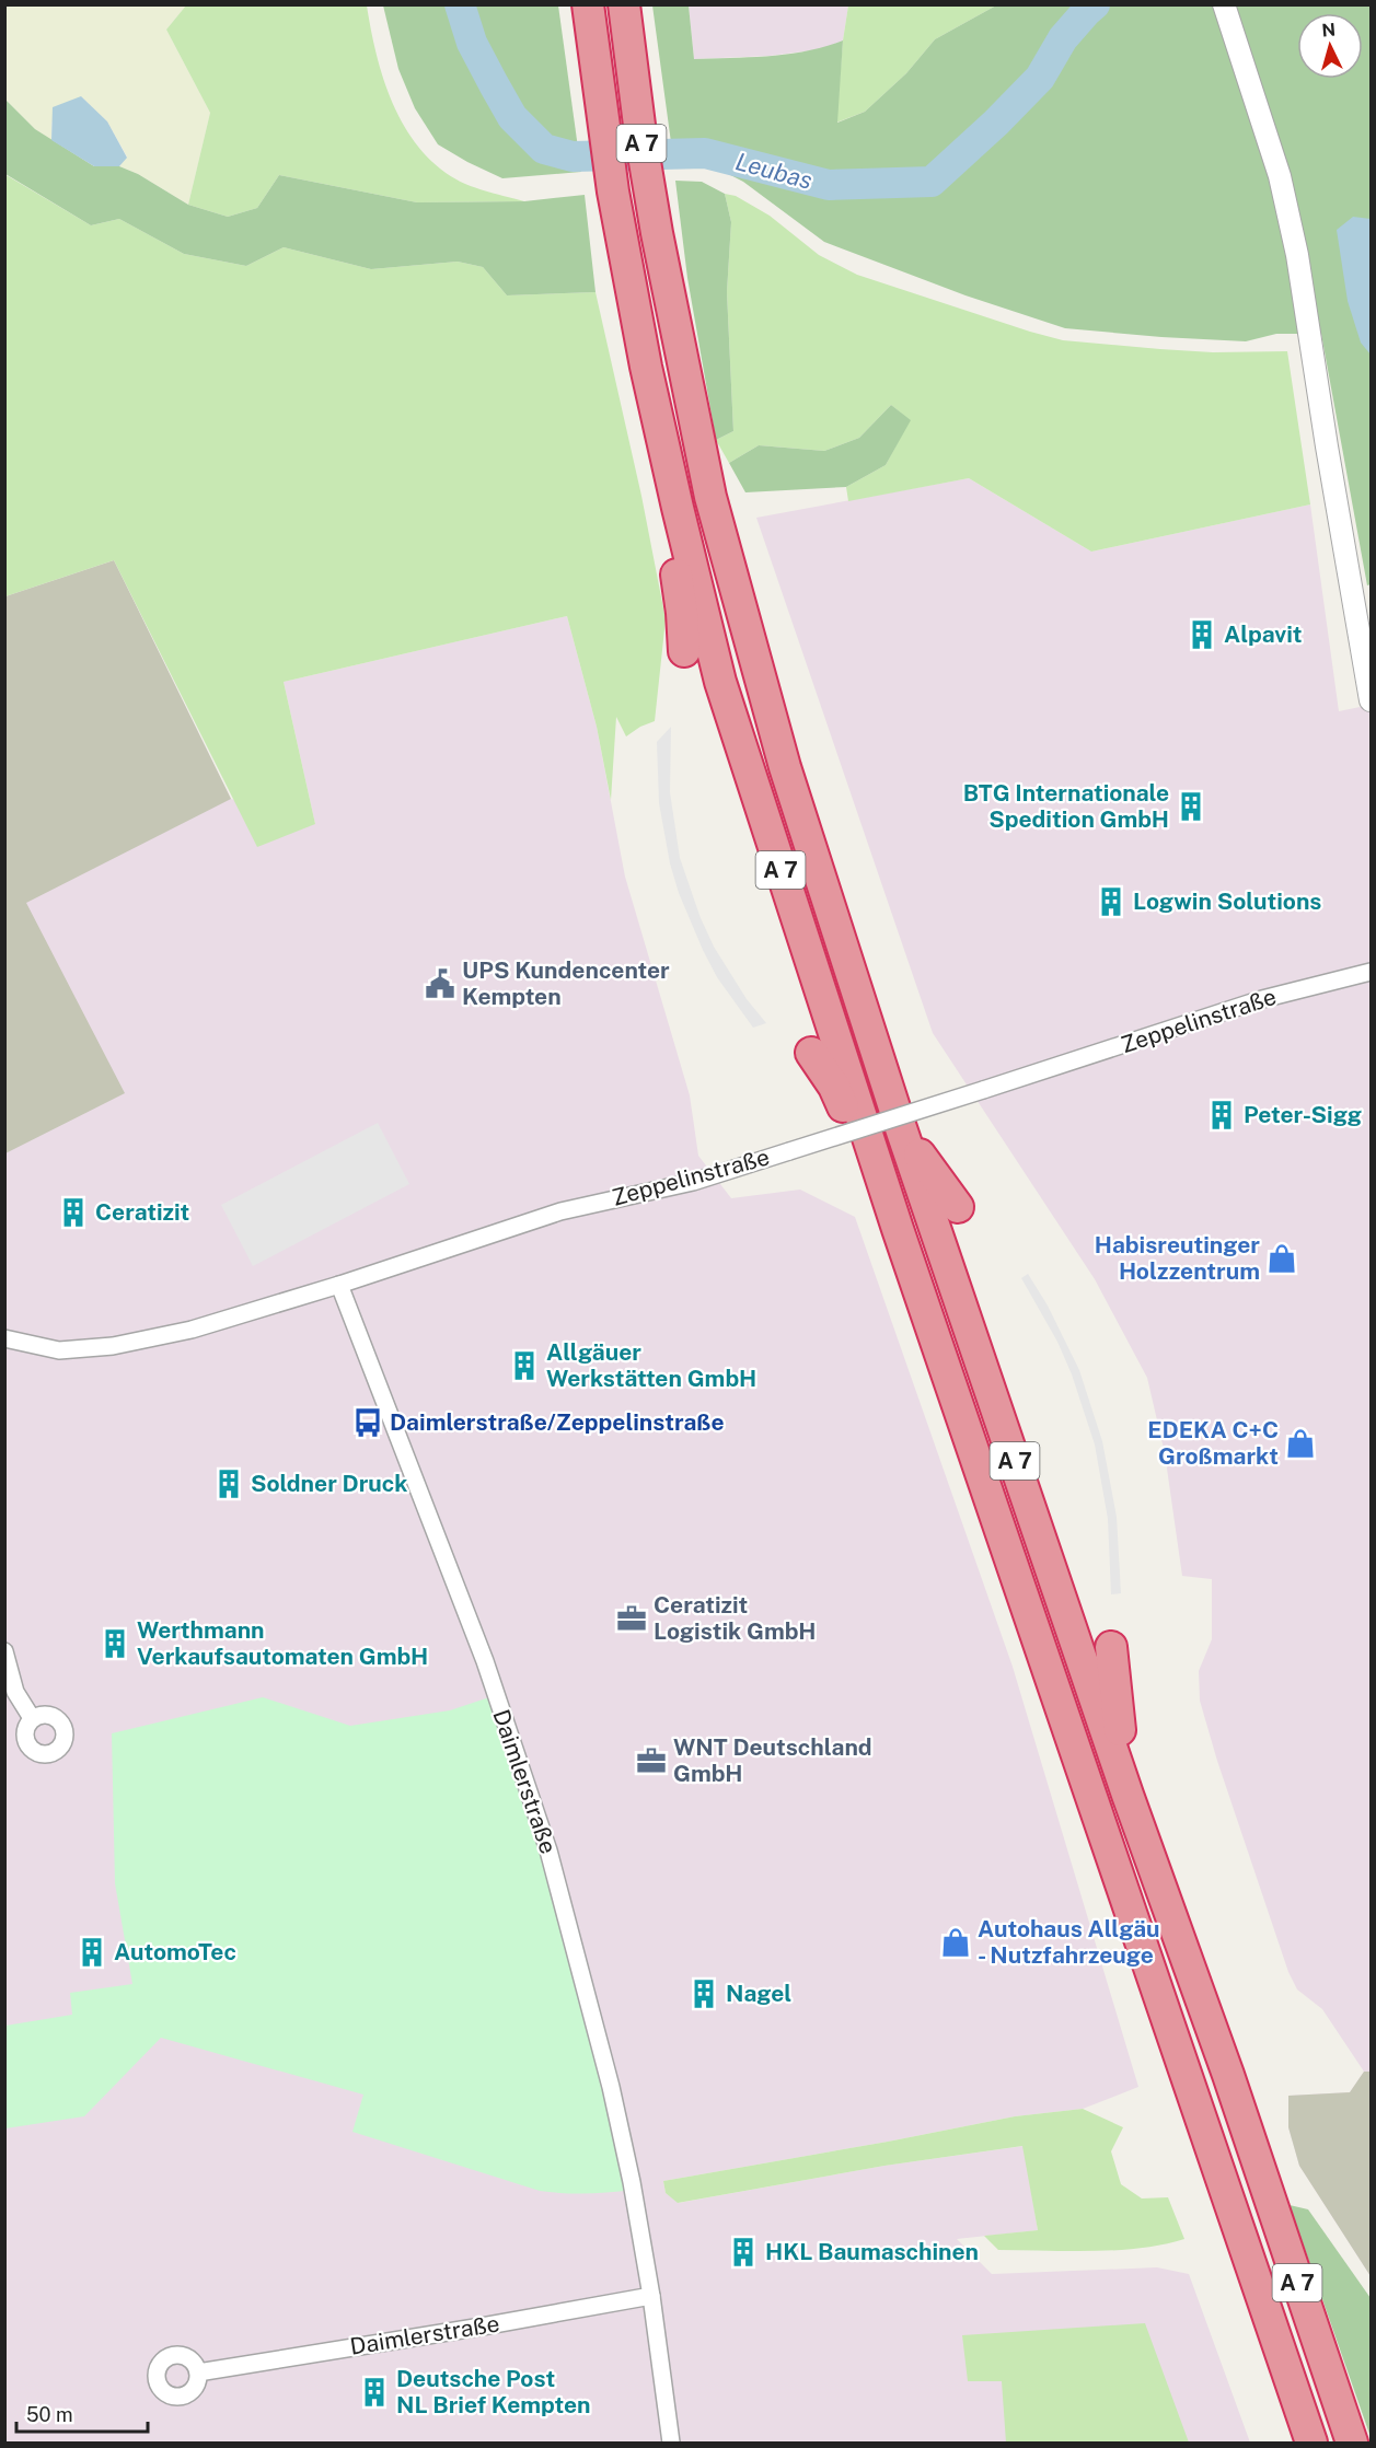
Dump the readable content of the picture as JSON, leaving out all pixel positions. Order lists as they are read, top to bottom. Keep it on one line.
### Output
{"streets":{"highway":["A 7"],"street":["Zeppelinstraße","Daimlerstraße"]},"crossings":[["Zeppelinstraße","Daimlerstraße"]],"water":["Leubas"],"places":{"building":["Alpavit","BTG Internationale Spedition GmbH","Logwin Solutions","Peter-Sigg","Ceratizit","Allgäuer Werkstätten GmbH","Soldner Druck","Werthmann Verkaufsautomaten GmbH","AutomoTec","Nagel","HKL Baumaschinen","Deutsche Post NL Brief Kempten"],"public building":["UPS Kundencenter Kempten"],"shop":["Habisreutinger Holzzentrum","EDEKA C+C Großmarkt","Autohaus Allgäu - Nutzfahrzeuge"],"bus stop":["Daimlerstraße/Zeppelinstraße"],"office":["Ceratizit Logistik GmbH","WNT Deutschland GmbH"]},"scale_bar":"50 m","north":"top"}
